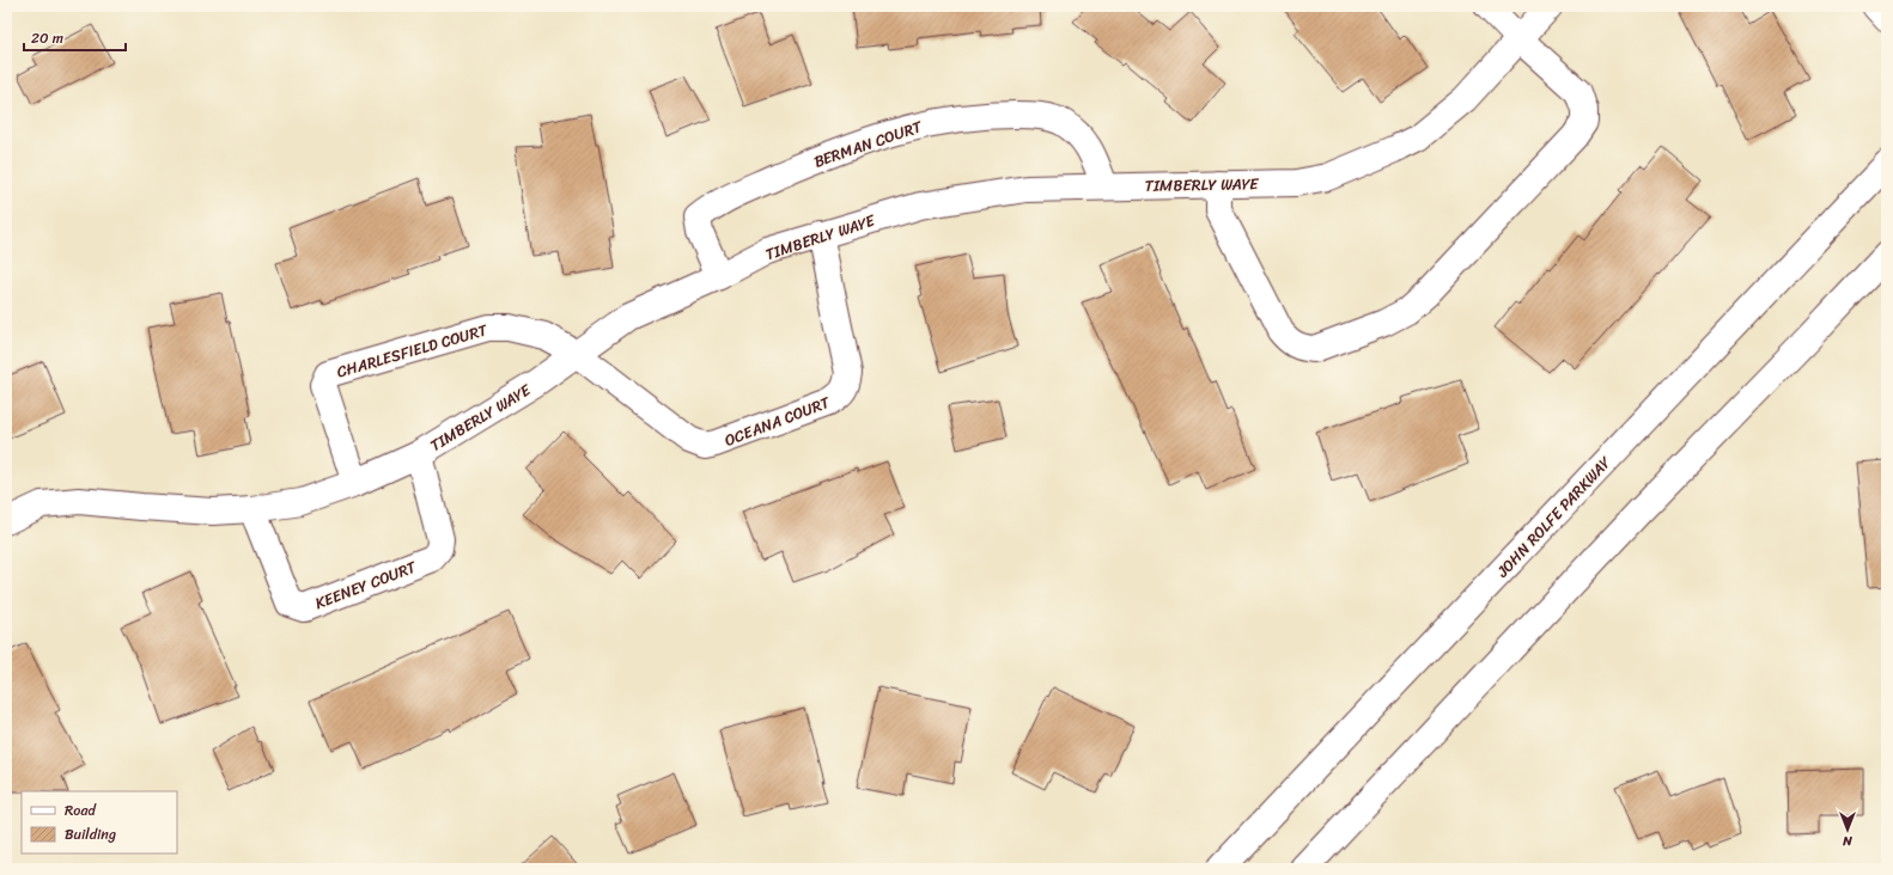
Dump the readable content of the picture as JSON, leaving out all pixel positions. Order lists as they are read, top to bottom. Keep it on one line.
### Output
{"streets":{"street":["BERMAN COURT","TIMBERLY WAYE","CHARLESFIELD COURT","OCEANA COURT","JOHN ROLFE PARKWAY","KEENEY COURT"]},"crossings":[["BERMAN COURT","TIMBERLY WAYE"],["TIMBERLY WAYE","CHARLESFIELD COURT"],["TIMBERLY WAYE","OCEANA COURT"],["TIMBERLY WAYE","KEENEY COURT"],["CHARLESFIELD COURT","OCEANA COURT"]],"legend":["Road","Building"],"scale_bar":"20 m","north":"bottom"}
